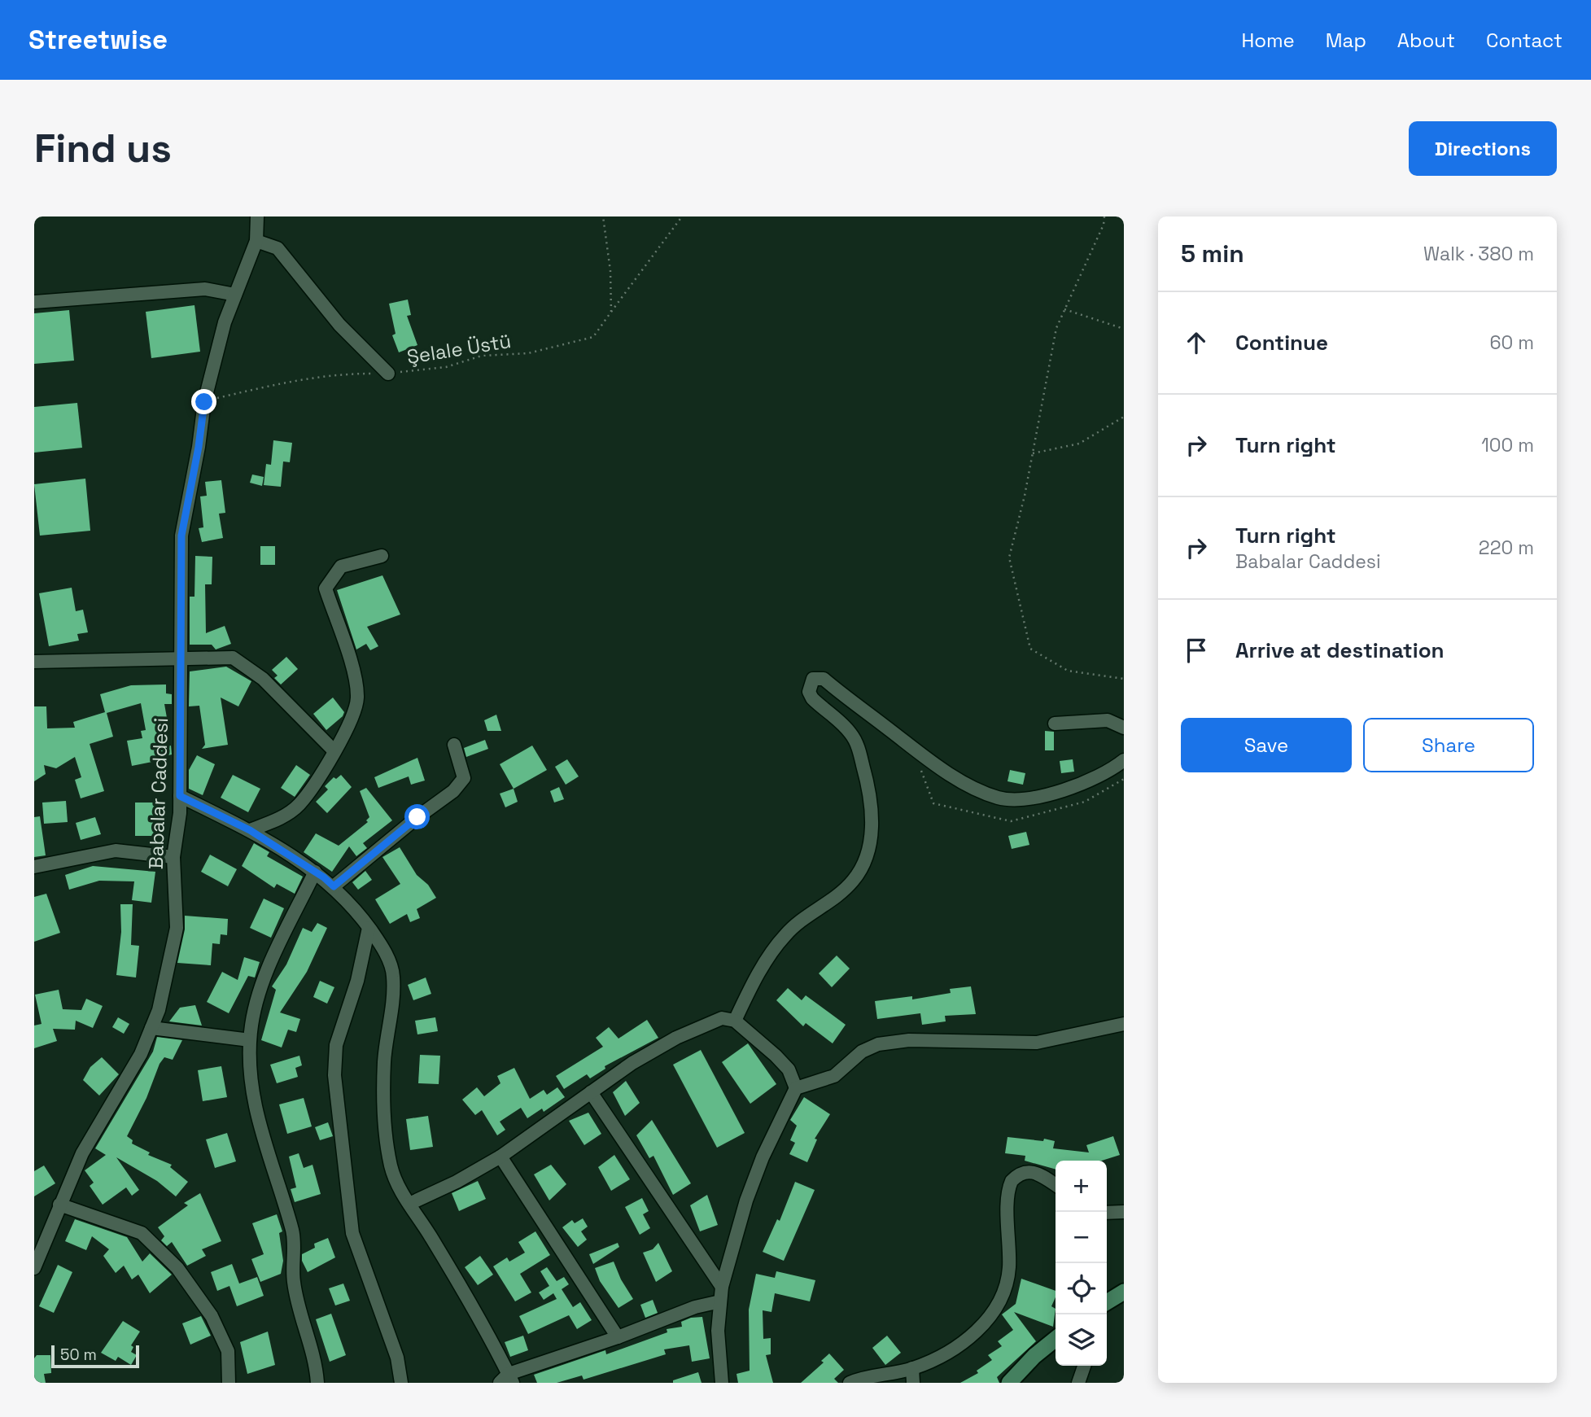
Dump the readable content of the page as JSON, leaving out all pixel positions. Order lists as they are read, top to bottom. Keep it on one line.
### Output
{"streets":{"street":["Babalar Caddesi"],"path":["Şelale Üstü"]},"crossings":[["Şelale Üstü","Babalar Caddesi"]],"scale_bar":"50 m","page":{"header":"Streetwise","nav":["Home","Map","About","Contact"],"buttons":["Directions",["Save","Share"]],"title":"Find us","heading":["5 min","Walk · 380 m"],"list":[["Continue","60 m"],["Turn right","100 m"],["Turn right","Babalar Caddesi","220 m"],"Arrive at destination"],"map_buttons":["+","−"],"scale":"50 m"}}
